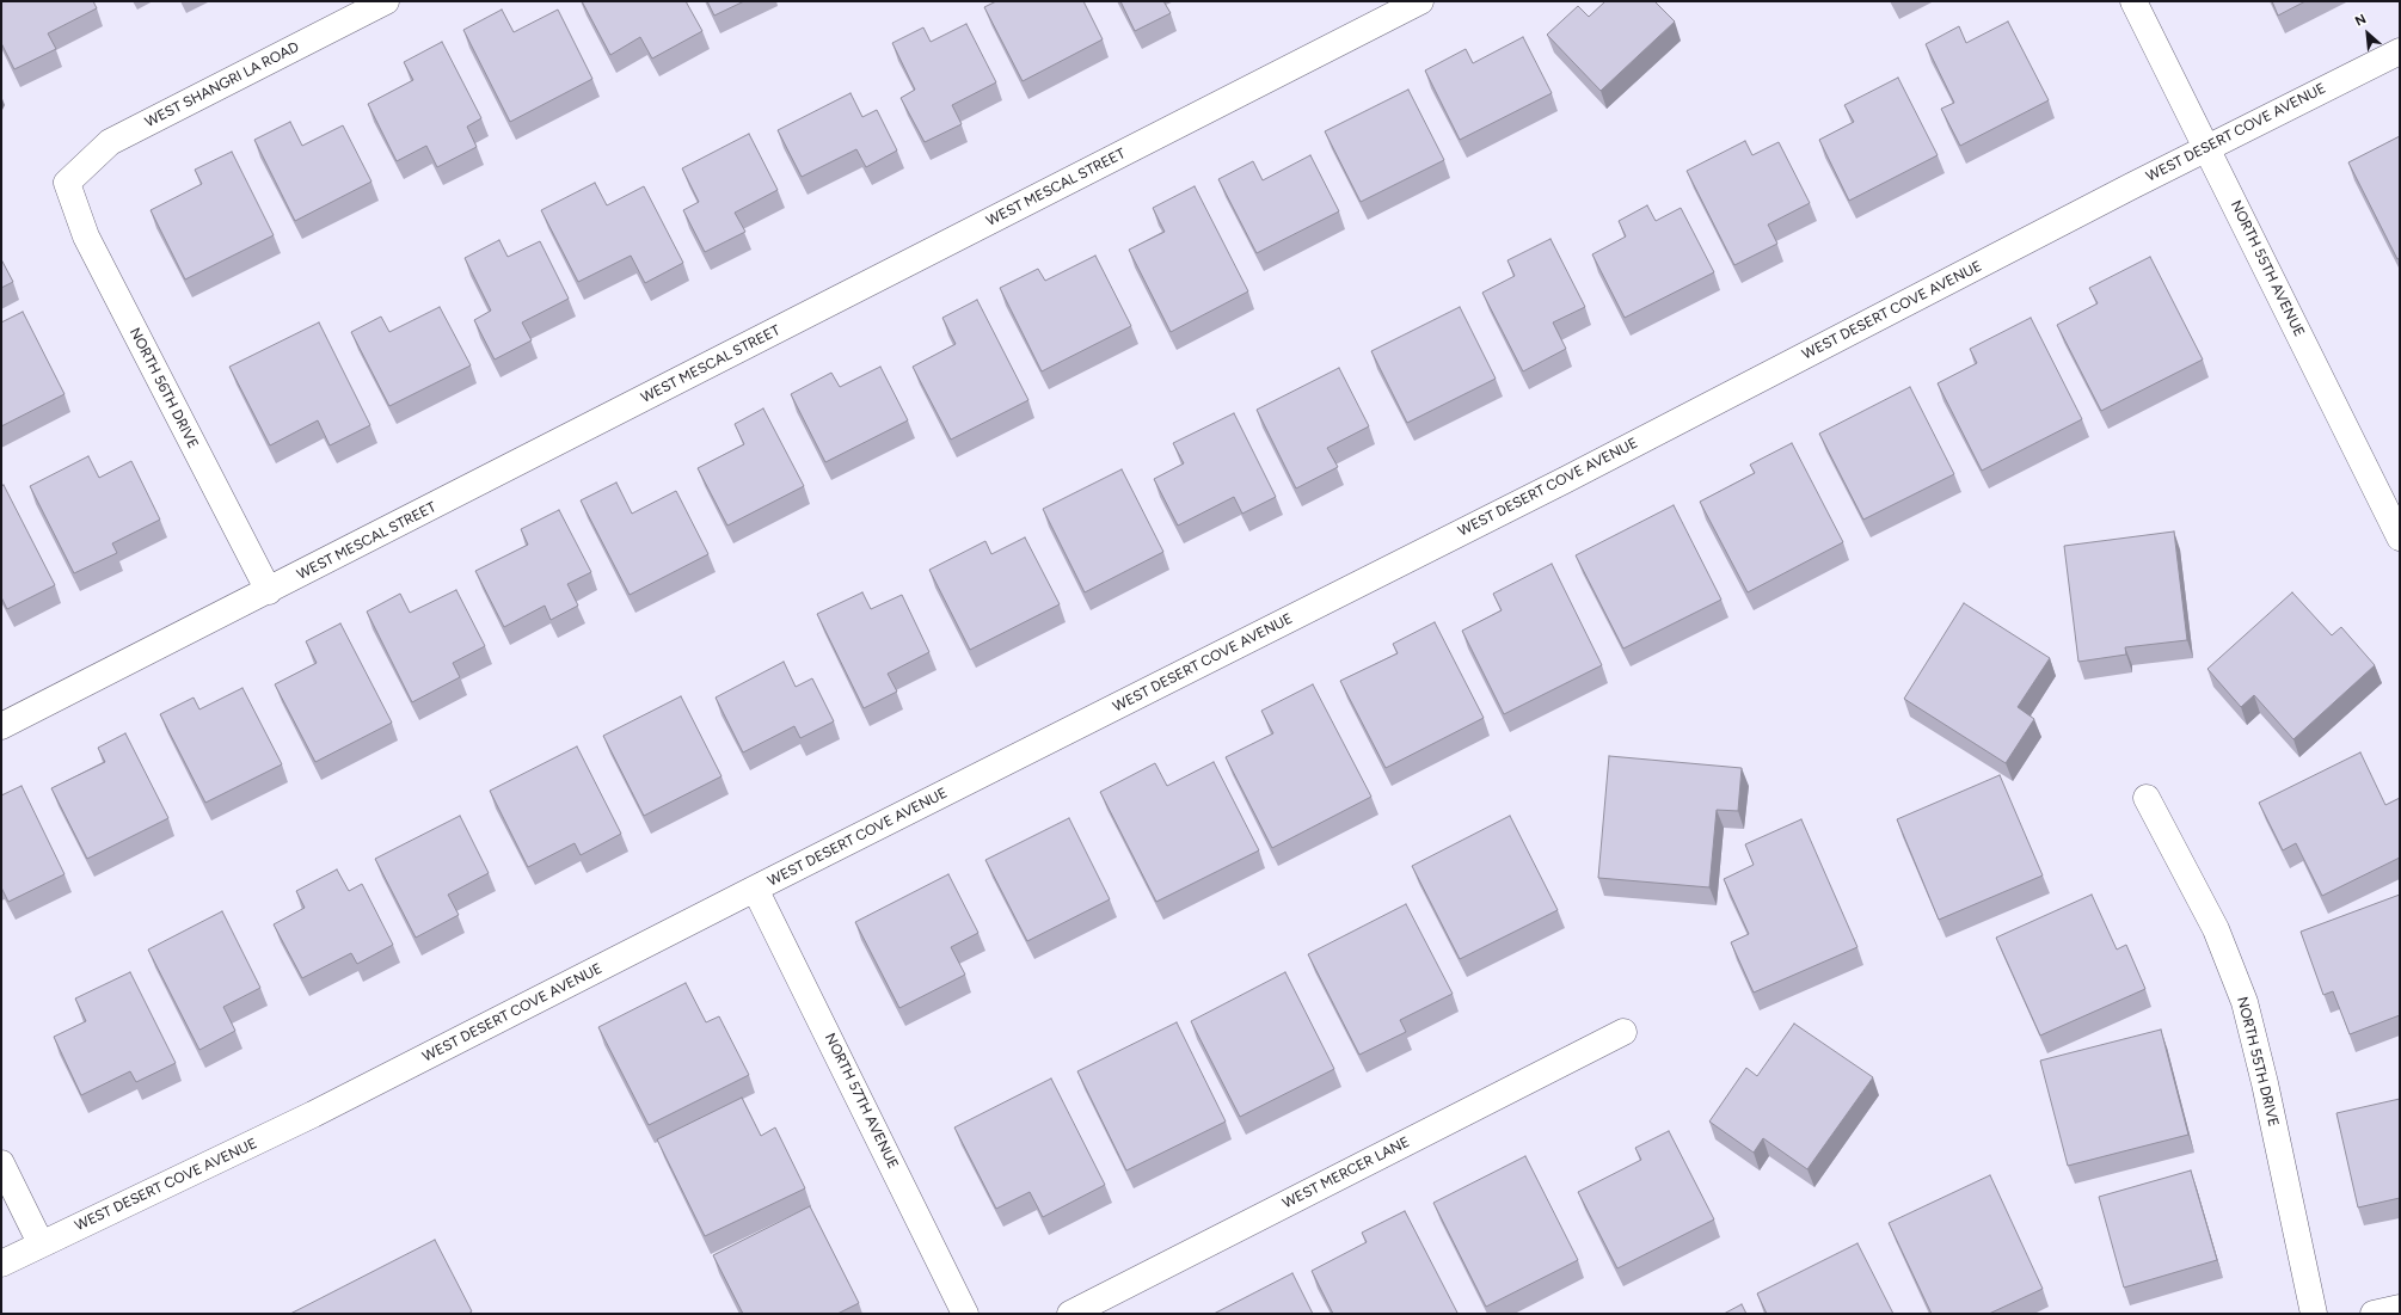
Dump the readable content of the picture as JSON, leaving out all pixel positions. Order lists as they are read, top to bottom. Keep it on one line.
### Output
{"streets":{"street":["WEST SHANGRI LA ROAD","WEST DESERT COVE AVENUE","WEST MESCAL STREET","NORTH 55TH AVENUE","NORTH 56TH DRIVE","NORTH 55TH DRIVE","NORTH 57TH AVENUE","WEST MERCER LANE"]},"crossings":[["WEST SHANGRI LA ROAD","NORTH 56TH DRIVE"],["WEST DESERT COVE AVENUE","NORTH 55TH AVENUE"],["WEST DESERT COVE AVENUE","NORTH 57TH AVENUE"],["WEST MESCAL STREET","NORTH 56TH DRIVE"]],"north":"top left"}
